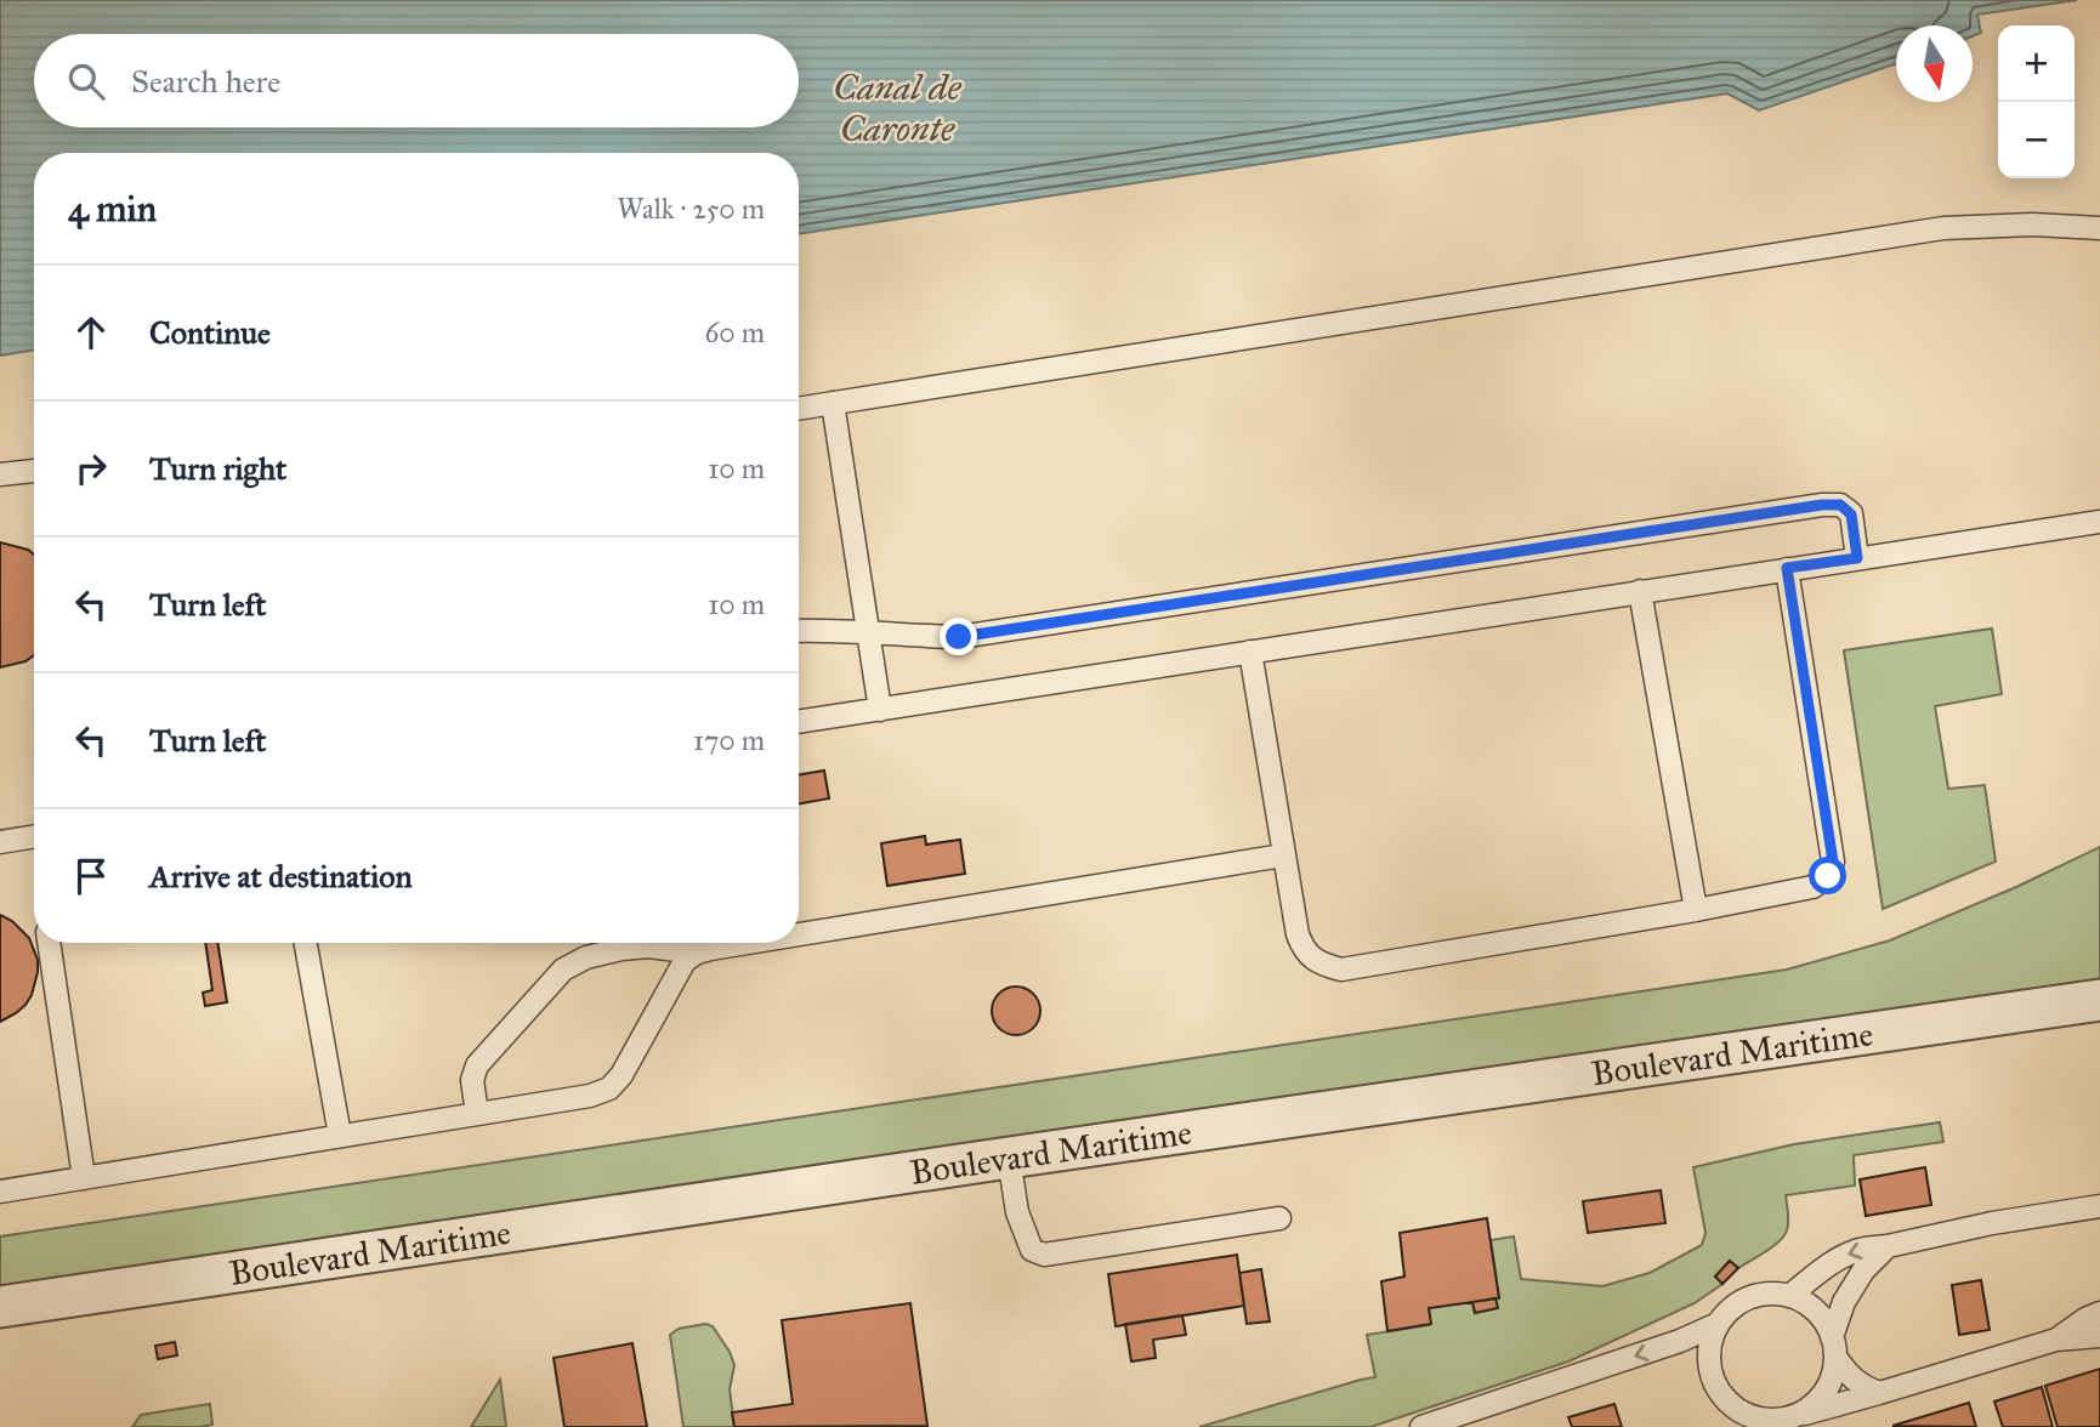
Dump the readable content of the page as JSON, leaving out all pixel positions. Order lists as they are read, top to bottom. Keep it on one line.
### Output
{"streets":{"street":["Boulevard Maritime"]},"water":["Canal de Caronte"],"north":"bottom","page":{"map_buttons":["+","−"],"search":"Search here","heading":["4 min","Walk · 250 m"],"list":[["Continue","60 m"],["Turn right","10 m"],["Turn left","10 m"],["Turn left","170 m"],"Arrive at destination"]}}
